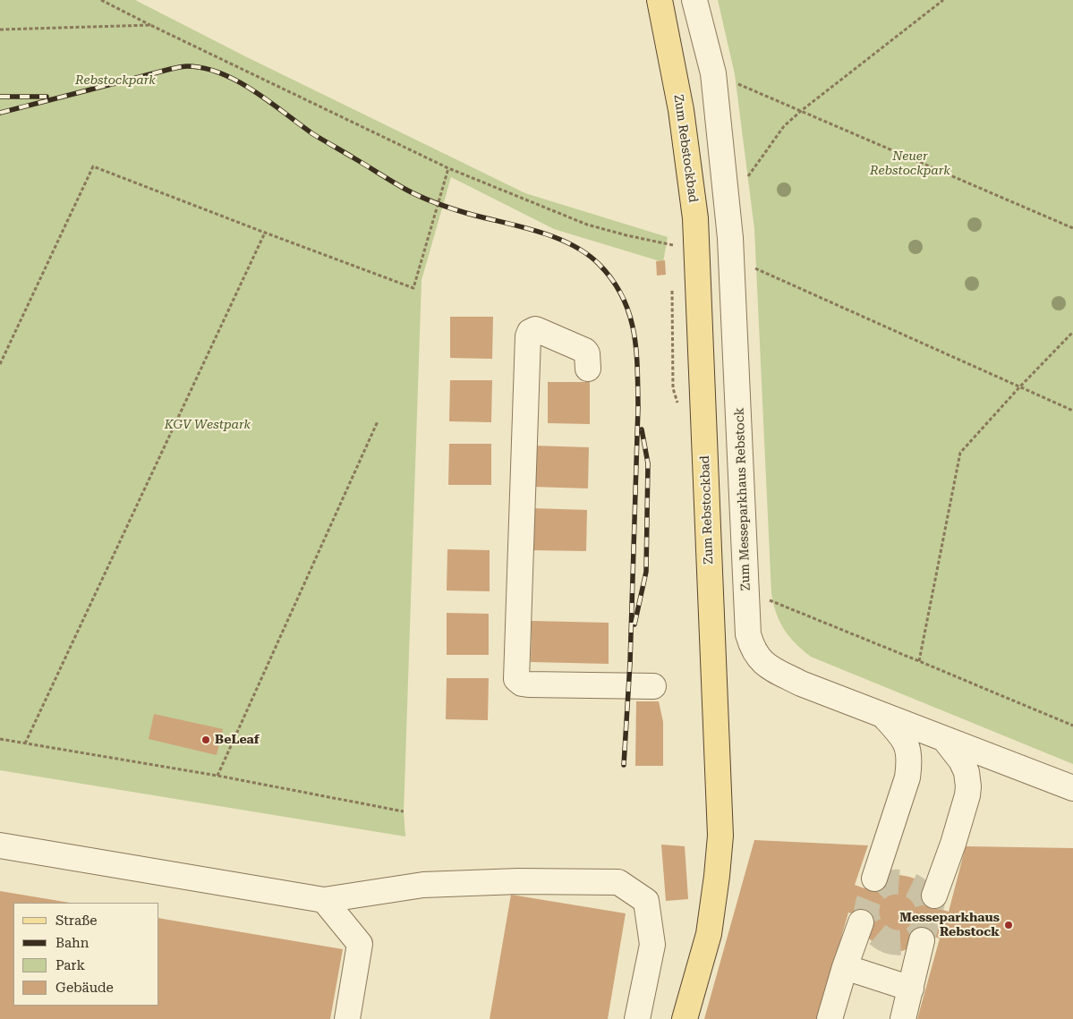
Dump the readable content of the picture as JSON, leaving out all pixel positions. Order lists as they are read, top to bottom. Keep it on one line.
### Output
{"streets":{"main road":["Zum Rebstockbad"],"street":["Zum Messeparkhaus Rebstock"]},"parks":["Rebstockpark","Neuer Rebstockpark","KGV Westpark"],"places":["BeLeaf","Messeparkhaus Rebstock"],"legend":["Straße","Bahn","Park","Gebäude"]}
